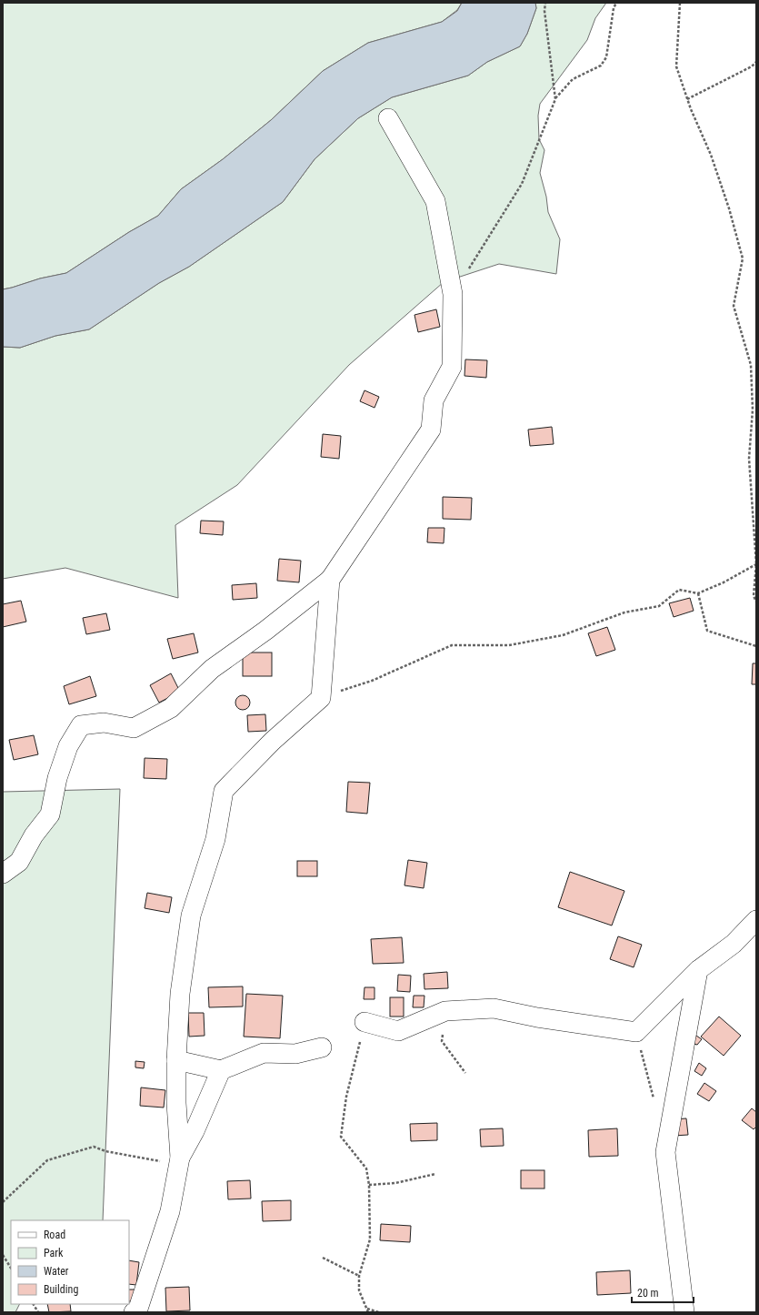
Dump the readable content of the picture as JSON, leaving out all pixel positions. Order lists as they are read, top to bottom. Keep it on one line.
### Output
{"legend":["Road","Park","Water","Building"],"scale_bar":"20 m"}
